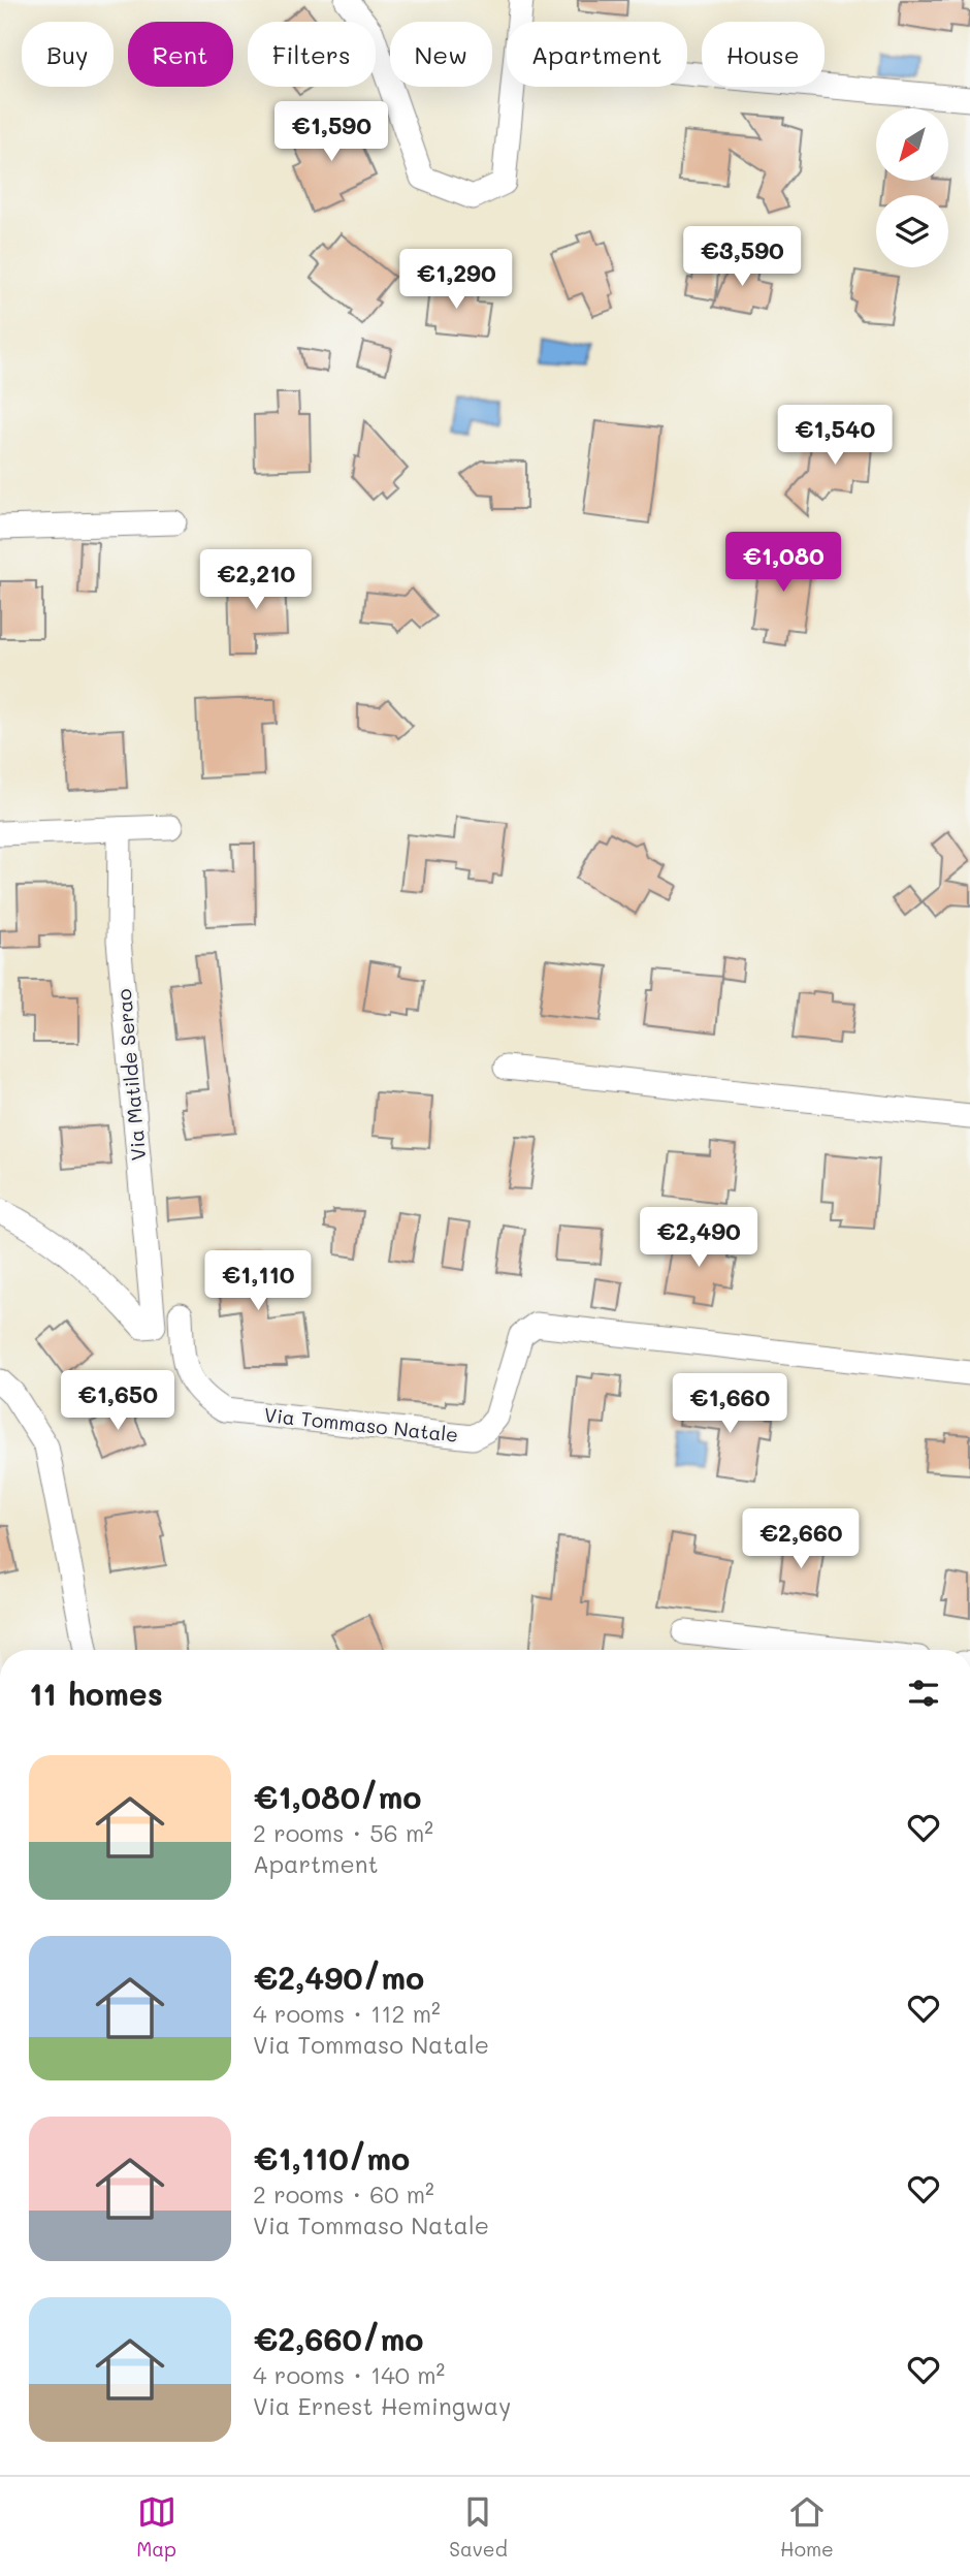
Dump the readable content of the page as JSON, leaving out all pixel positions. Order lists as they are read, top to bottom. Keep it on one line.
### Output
{"streets":{"street":["Via Matilde Serao","Via Tommaso Natale"]},"north":"bottom left","page":{"chip":["Buy","Rent","Filters","New","Apartment","House"],"price":["€1,590","€3,590","€1,290","€1,540","€1,080","€2,210","€2,490","€1,110","€1,650","€1,660","€2,660"],"heading":"11 homes","list":[{"name":"€1,080/mo","note":"2 rooms · 56 m² · Apartment"},{"name":"€2,490/mo","note":"4 rooms · 112 m² · Via Tommaso Natale"},{"name":"€1,110/mo","note":"2 rooms · 60 m² · Via Tommaso Natale"},{"name":"€2,660/mo","note":"4 rooms · 140 m² · Via Ernest Hemingway"}],"tabs":["Map","Saved","Home"]}}
